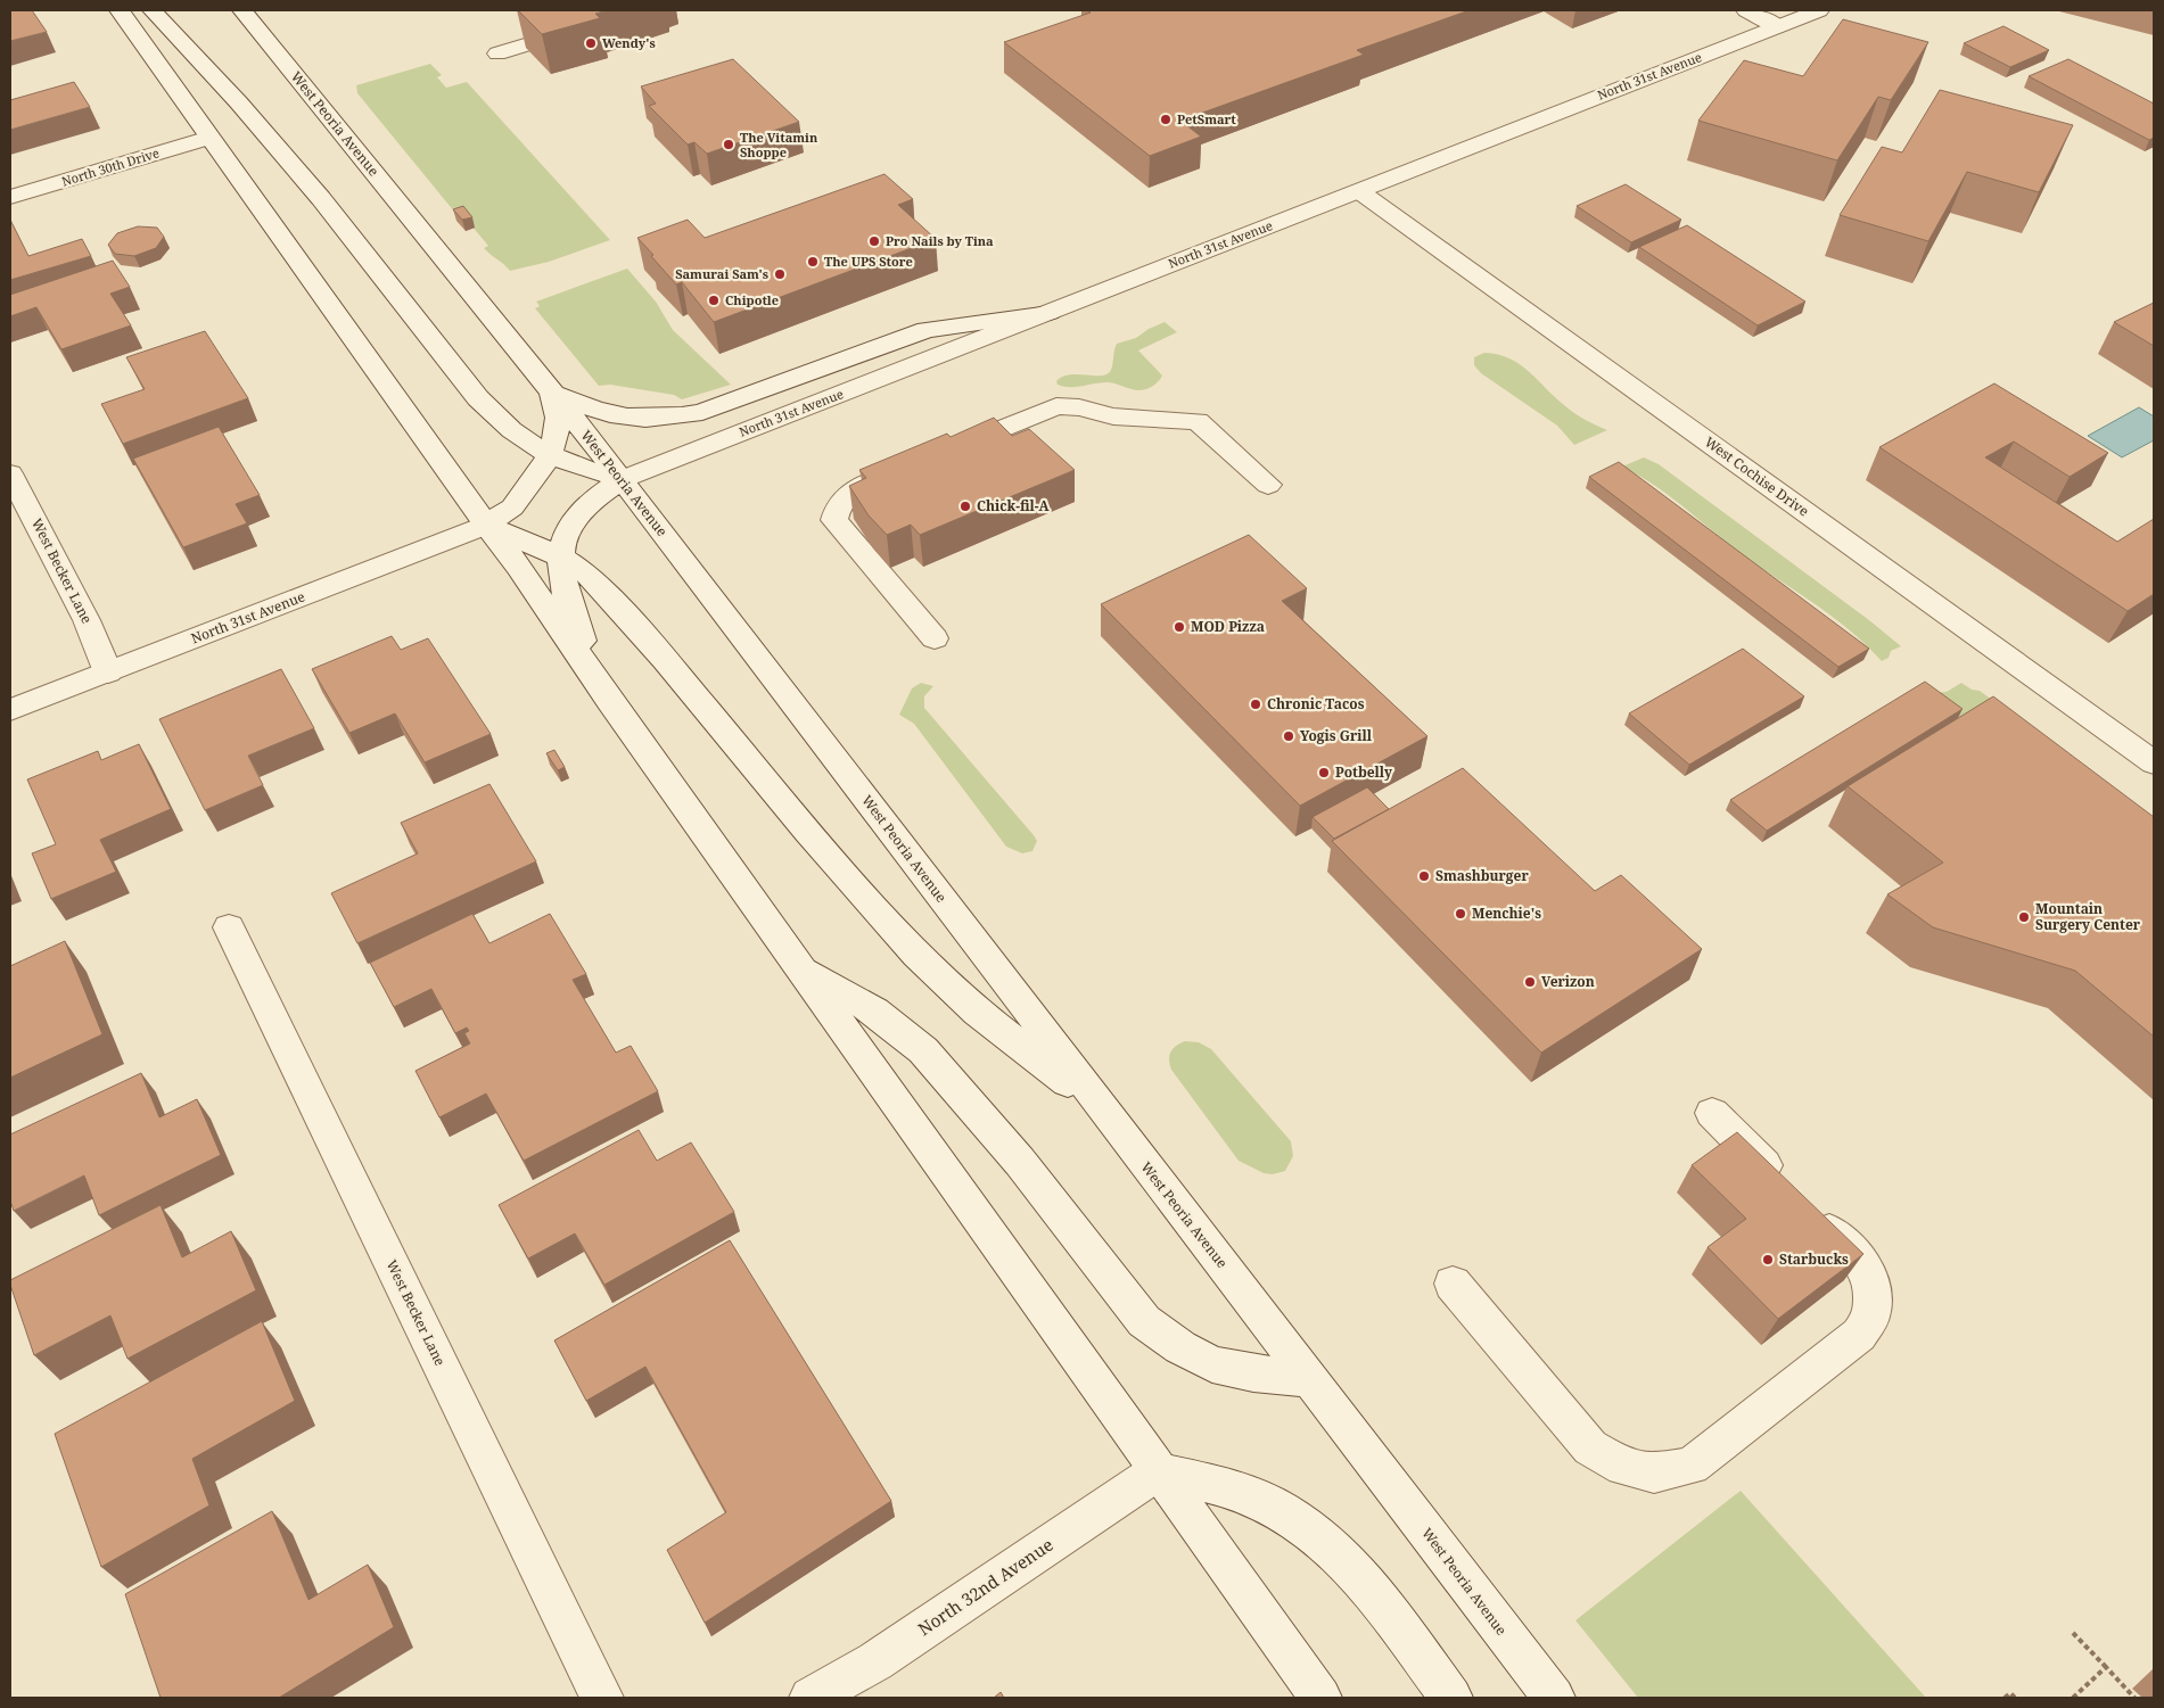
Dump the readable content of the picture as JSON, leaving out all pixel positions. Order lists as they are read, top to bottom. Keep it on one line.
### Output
{"streets":{"main road":["North 31st Avenue","West Peoria Avenue","North 30th Drive","West Cochise Drive","West Becker Lane","North 32nd Avenue"]},"crossings":[["North 31st Avenue","West Peoria Avenue"],["North 31st Avenue","West Cochise Drive"],["North 31st Avenue","West Becker Lane"]],"places":["Wendy's","PetSmart","The Vitamin Shoppe","Pro Nails by Tina","The UPS Store","Samurai Sam's","Chipotle","Chick-fil-A","MOD Pizza","Chronic Tacos","Yogis Grill","Potbelly","Smashburger","Menchie's","Mountain Surgery Center","Verizon","Starbucks"]}
